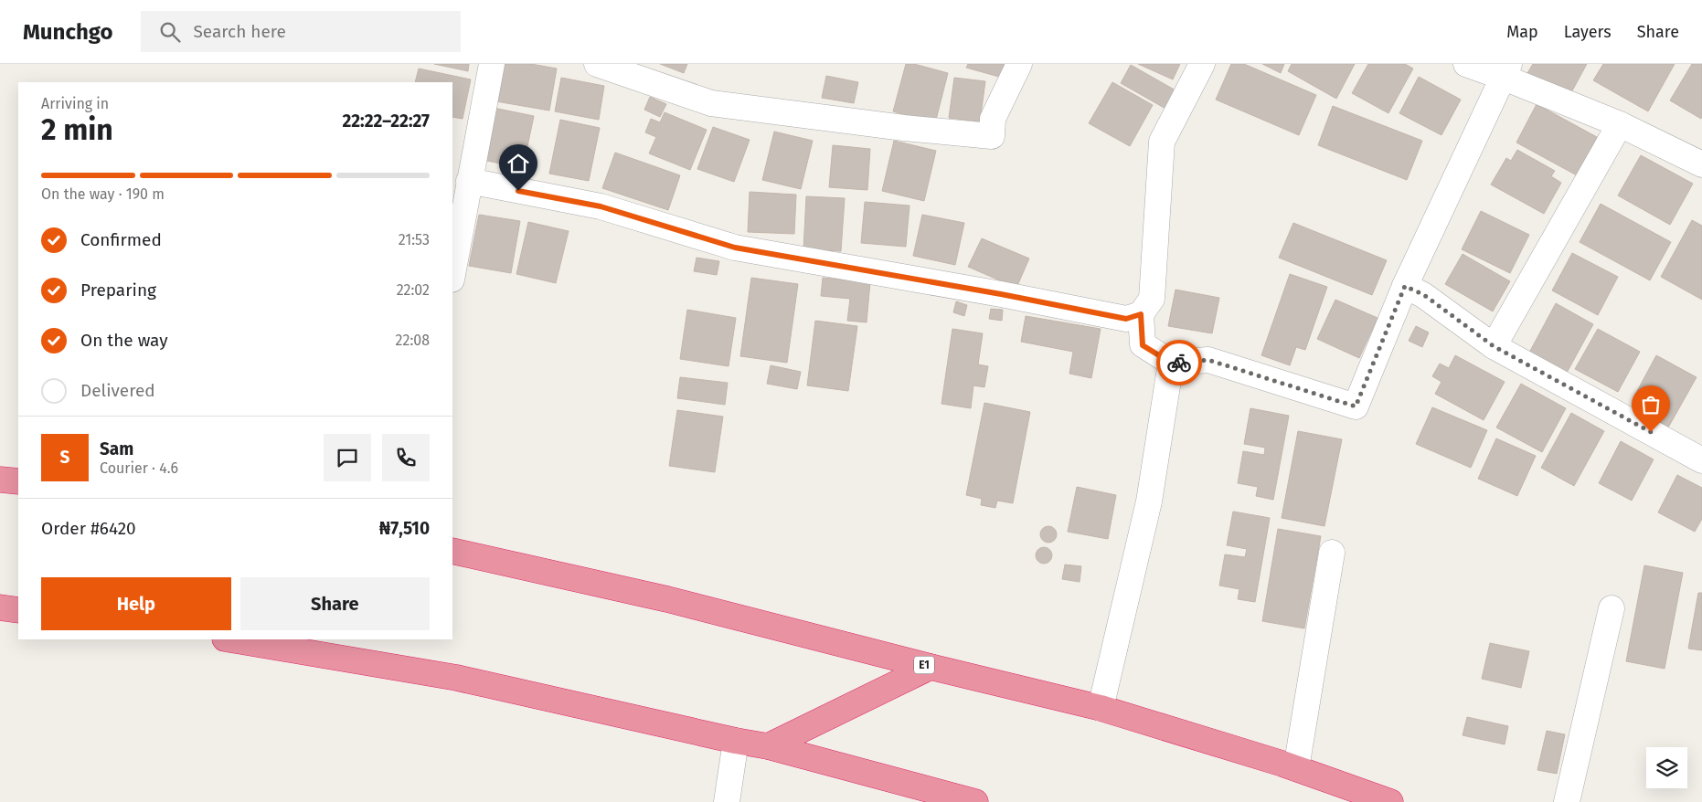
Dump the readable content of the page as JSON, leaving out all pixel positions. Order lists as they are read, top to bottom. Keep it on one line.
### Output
{"streets":{"highway":["E1"]},"page":{"header":"Munchgo","search":"Search here","nav":["Map","Layers","Share"],"heading":["2 min","Arriving in","22:22–22:27"],"panel":["Sam","Courier · 4.6","Order #6420","₦7,510"],"bar":"On the way · 190 m","list":[["Confirmed","21:53"],["Preparing","22:02"],["On the way","22:08"],"Delivered"],"round":"S","buttons":["Help","Share"]}}
